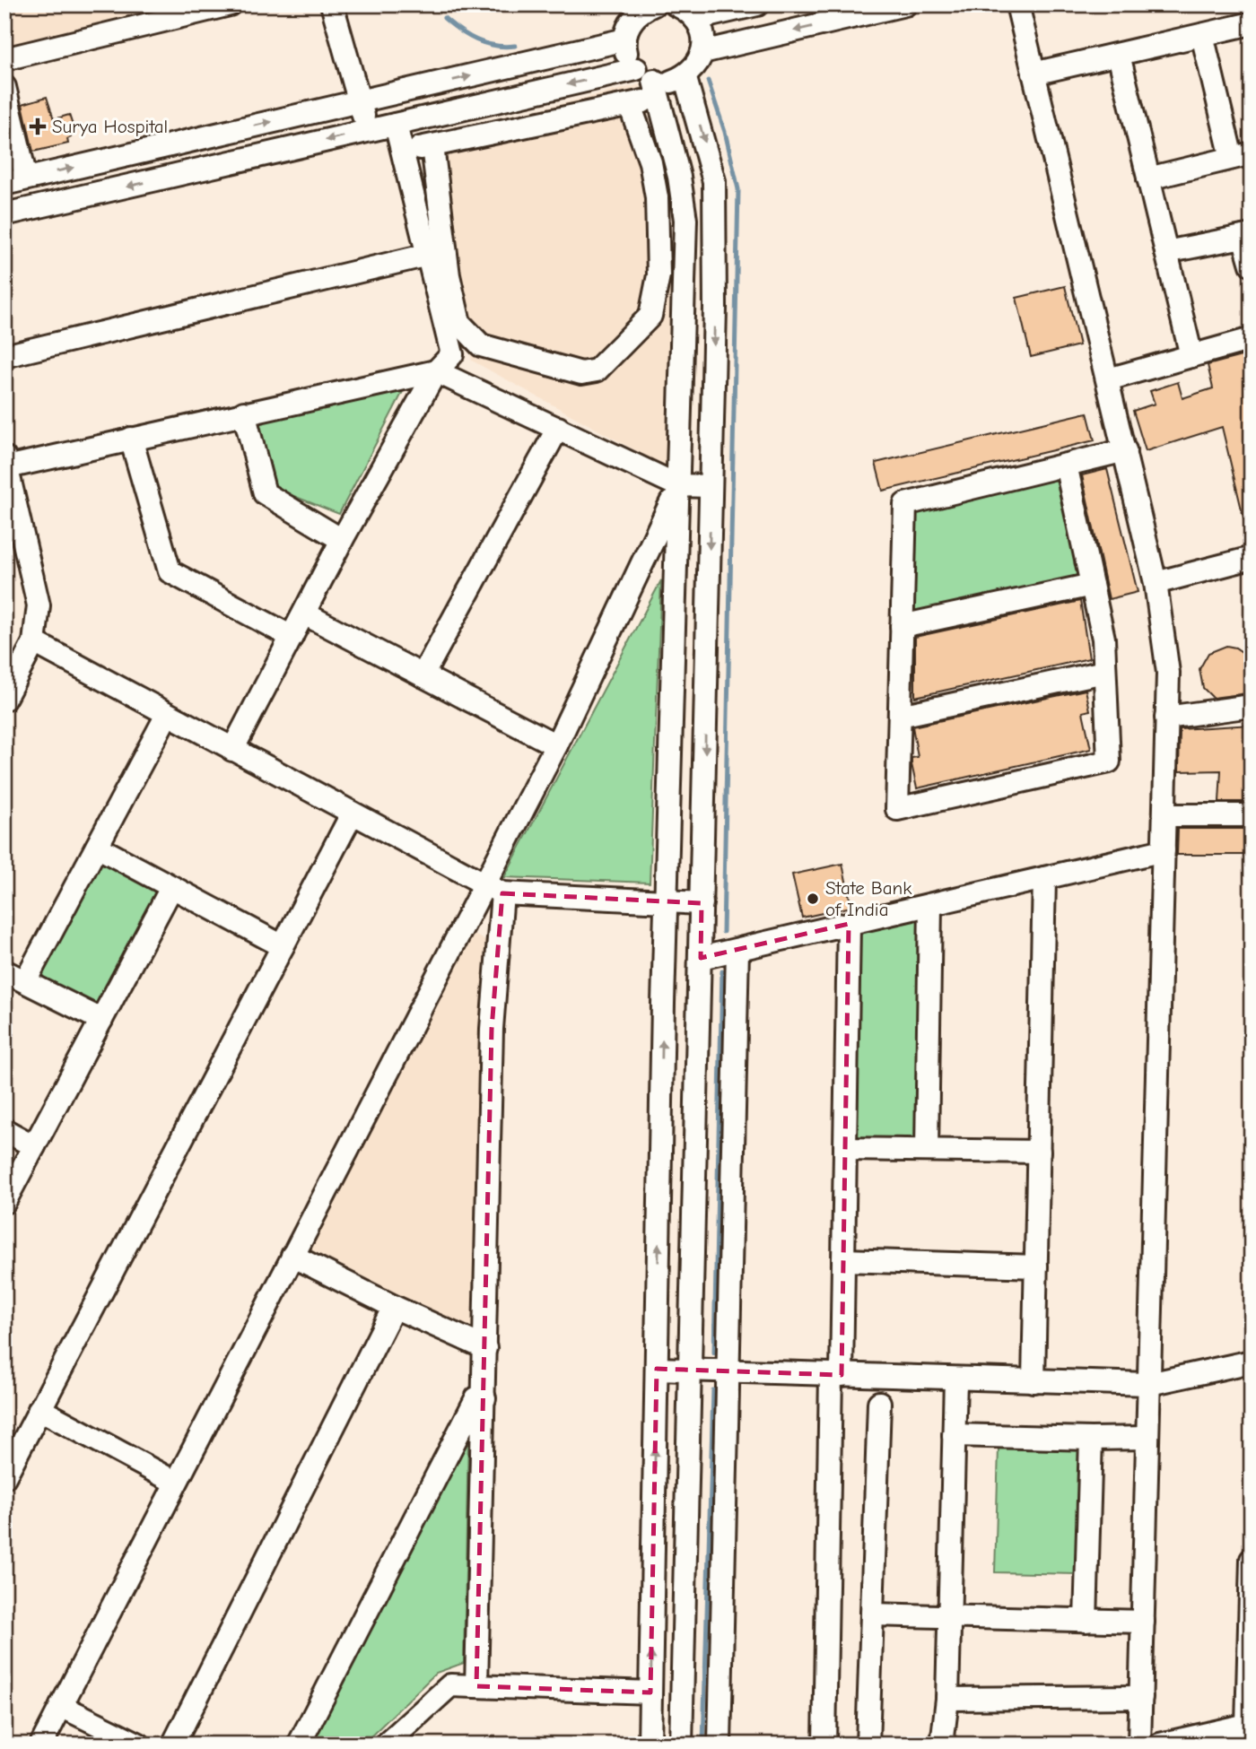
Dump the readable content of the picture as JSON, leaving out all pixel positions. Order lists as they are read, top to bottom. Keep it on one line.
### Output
{"places":{"health":["Surya Hospital"],"other":["State Bank of India"]}}
